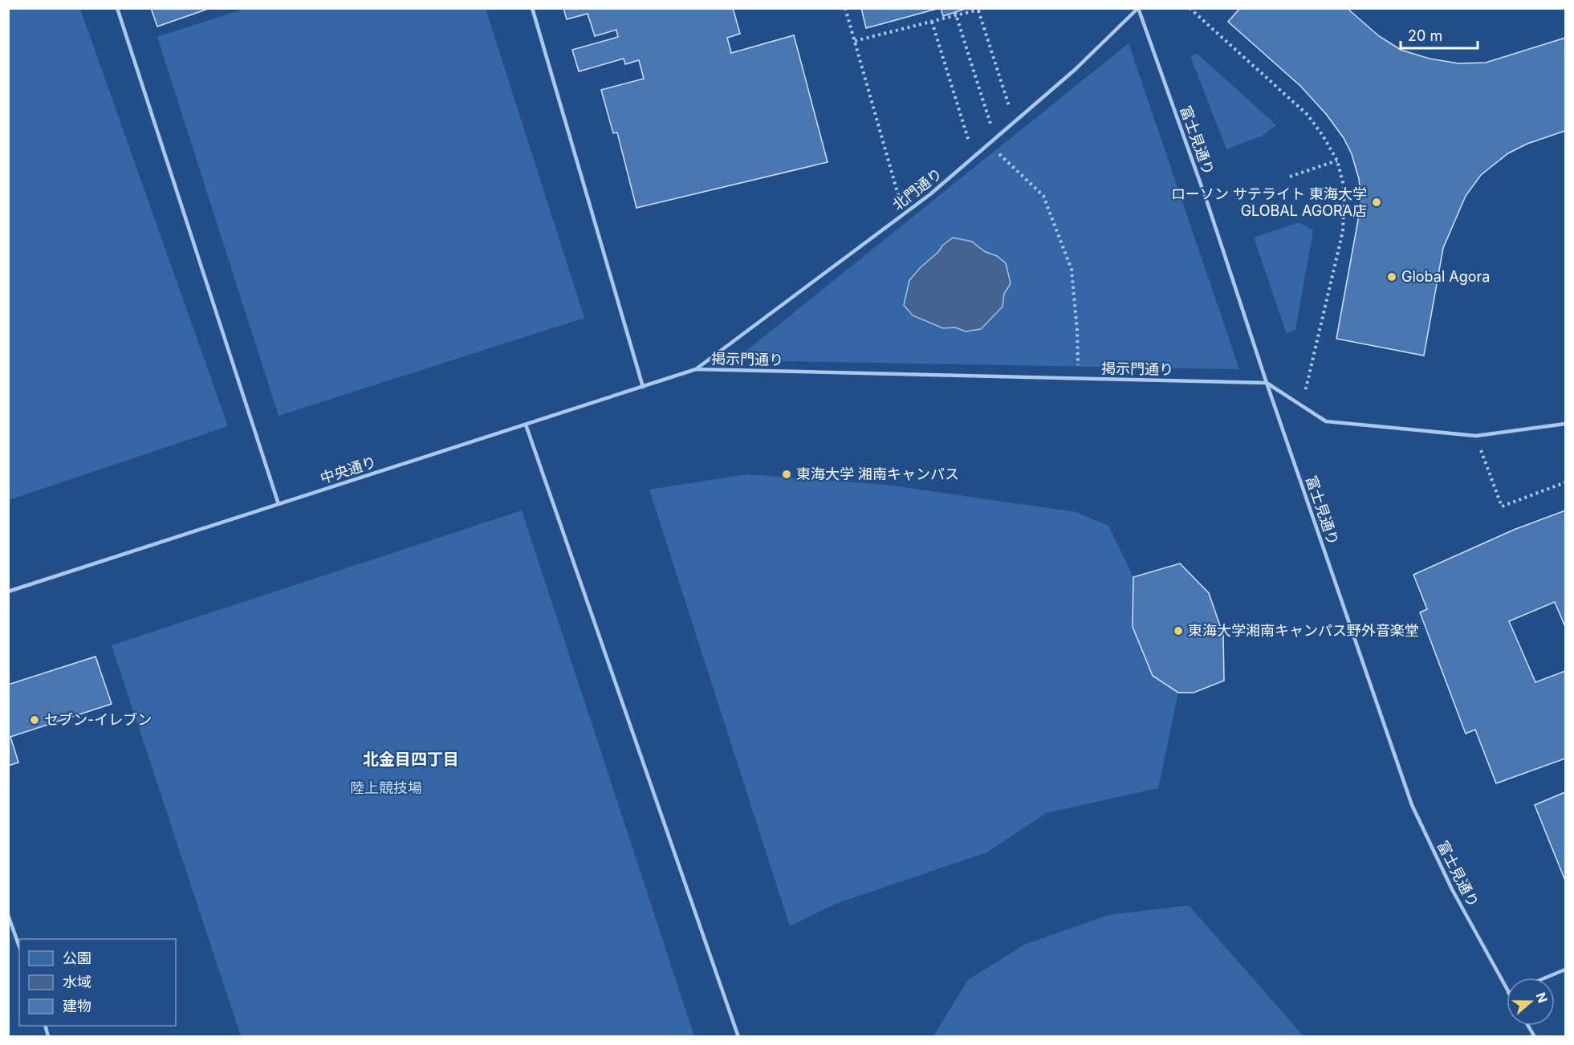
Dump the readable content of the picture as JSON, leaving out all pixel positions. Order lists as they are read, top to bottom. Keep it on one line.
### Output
{"streets":{"lane":["富士見通り","北門通り","掲示門通り","中央通り"]},"crossings":[["富士見通り","北門通り"],["富士見通り","掲示門通り"],["北門通り","掲示門通り"],["北門通り","中央通り"],["掲示門通り","中央通り"]],"districts":["北金目四丁目"],"parks":["陸上競技場"],"places":["ローソン サテライト 東海大学 GLOBAL AGORA店","Global Agora","東海大学 湘南キャンパス","東海大学湘南キャンパス野外音楽堂","セブン-イレブン"],"legend":["公園","水域","建物"],"scale_bar":"20 m","north":"right"}
